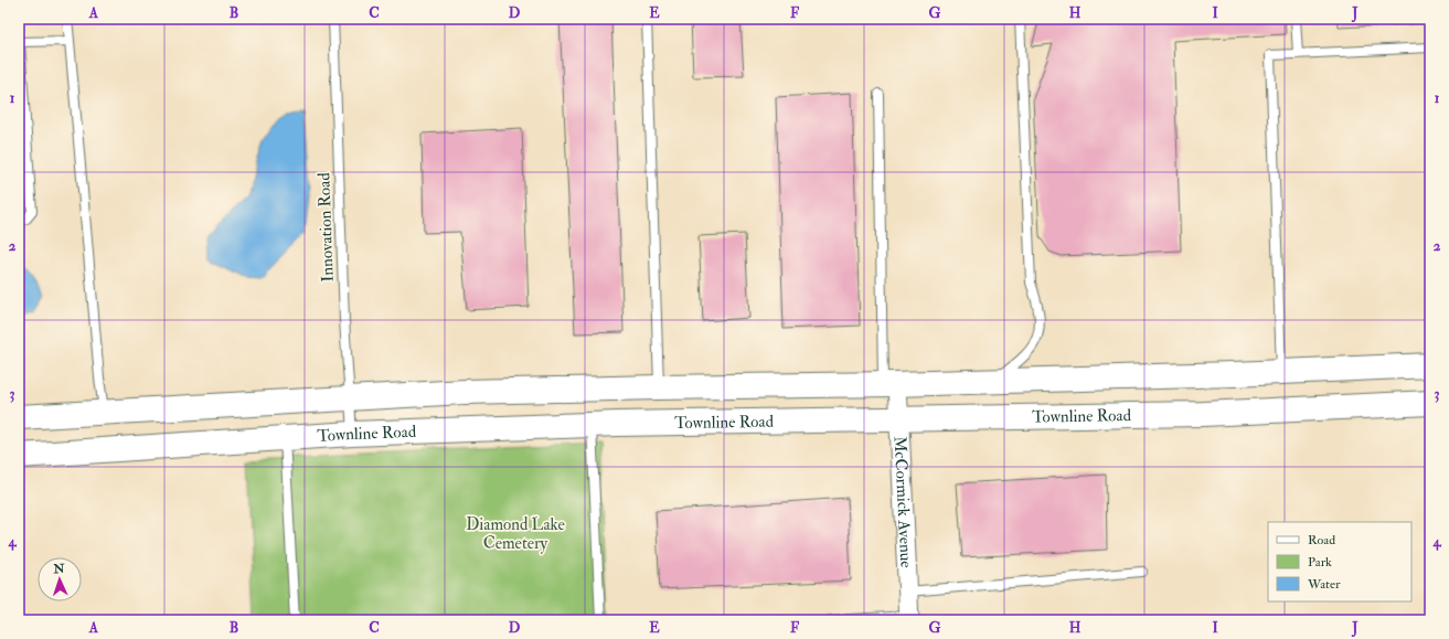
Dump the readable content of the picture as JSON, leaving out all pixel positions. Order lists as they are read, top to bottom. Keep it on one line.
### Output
{"streets":{"main road":["Townline Road"],"street":["McCormick Avenue"],"lane":["Innovation Road"]},"crossings":[["Innovation Road","Townline Road"],["Townline Road","McCormick Avenue"]],"parks":["Diamond Lake Cemetery"],"legend":["Road","Park","Water"],"north":"top","grid":{"columns":["A","B","C","D","E","F","G","H","I","J"],"rows":["1","2","3","4"]}}
